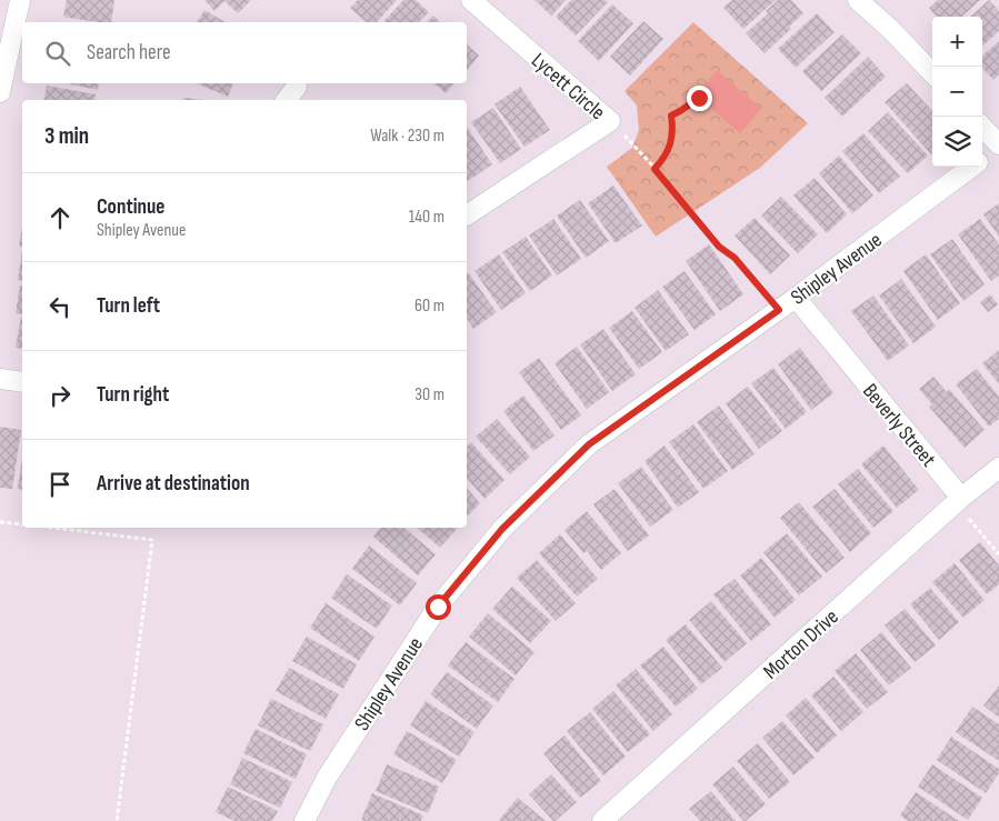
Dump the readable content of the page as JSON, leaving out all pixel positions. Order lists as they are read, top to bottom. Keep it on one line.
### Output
{"streets":{"street":["Lycett Circle","Shipley Avenue","Beverly Street","Morton Drive"]},"crossings":[["Shipley Avenue","Beverly Street"],["Beverly Street","Morton Drive"]],"page":{"map_buttons":["+","−"],"search":"Search here","heading":["3 min","Walk · 230 m"],"list":[["Continue","Shipley Avenue","140 m"],["Turn left","60 m"],["Turn right","30 m"],"Arrive at destination"]}}
